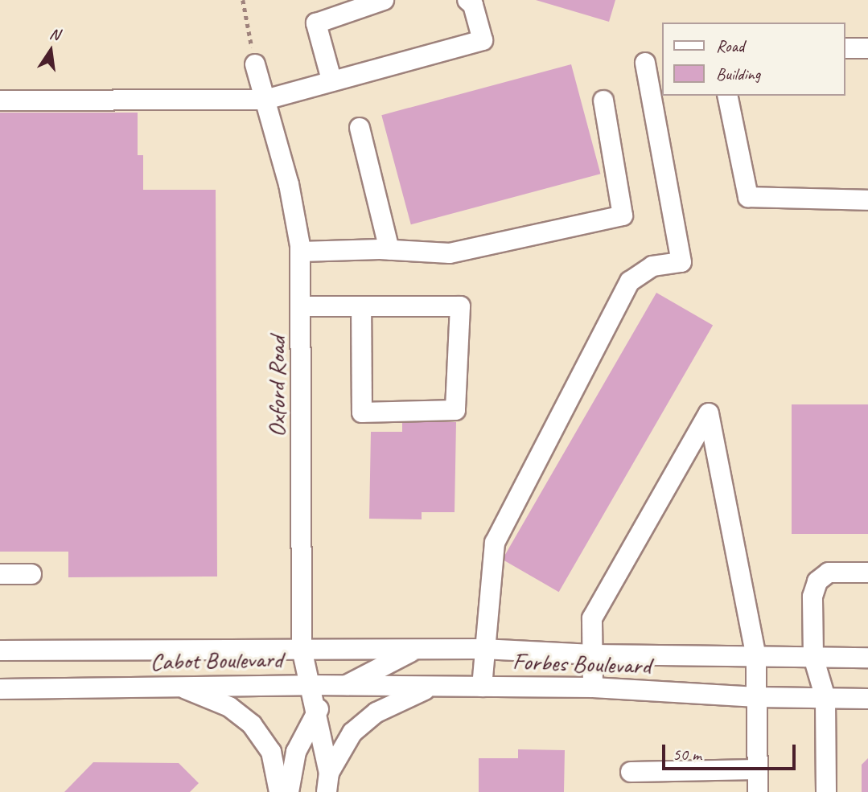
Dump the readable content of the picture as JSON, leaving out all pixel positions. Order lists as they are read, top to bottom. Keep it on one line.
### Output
{"streets":{"street":["Oxford Road","Cabot Boulevard","Forbes Boulevard"]},"crossings":[["Oxford Road","Cabot Boulevard"],["Oxford Road","Forbes Boulevard"],["Cabot Boulevard","Forbes Boulevard"]],"legend":["Road","Building"],"scale_bar":"50 m","north":"top"}
